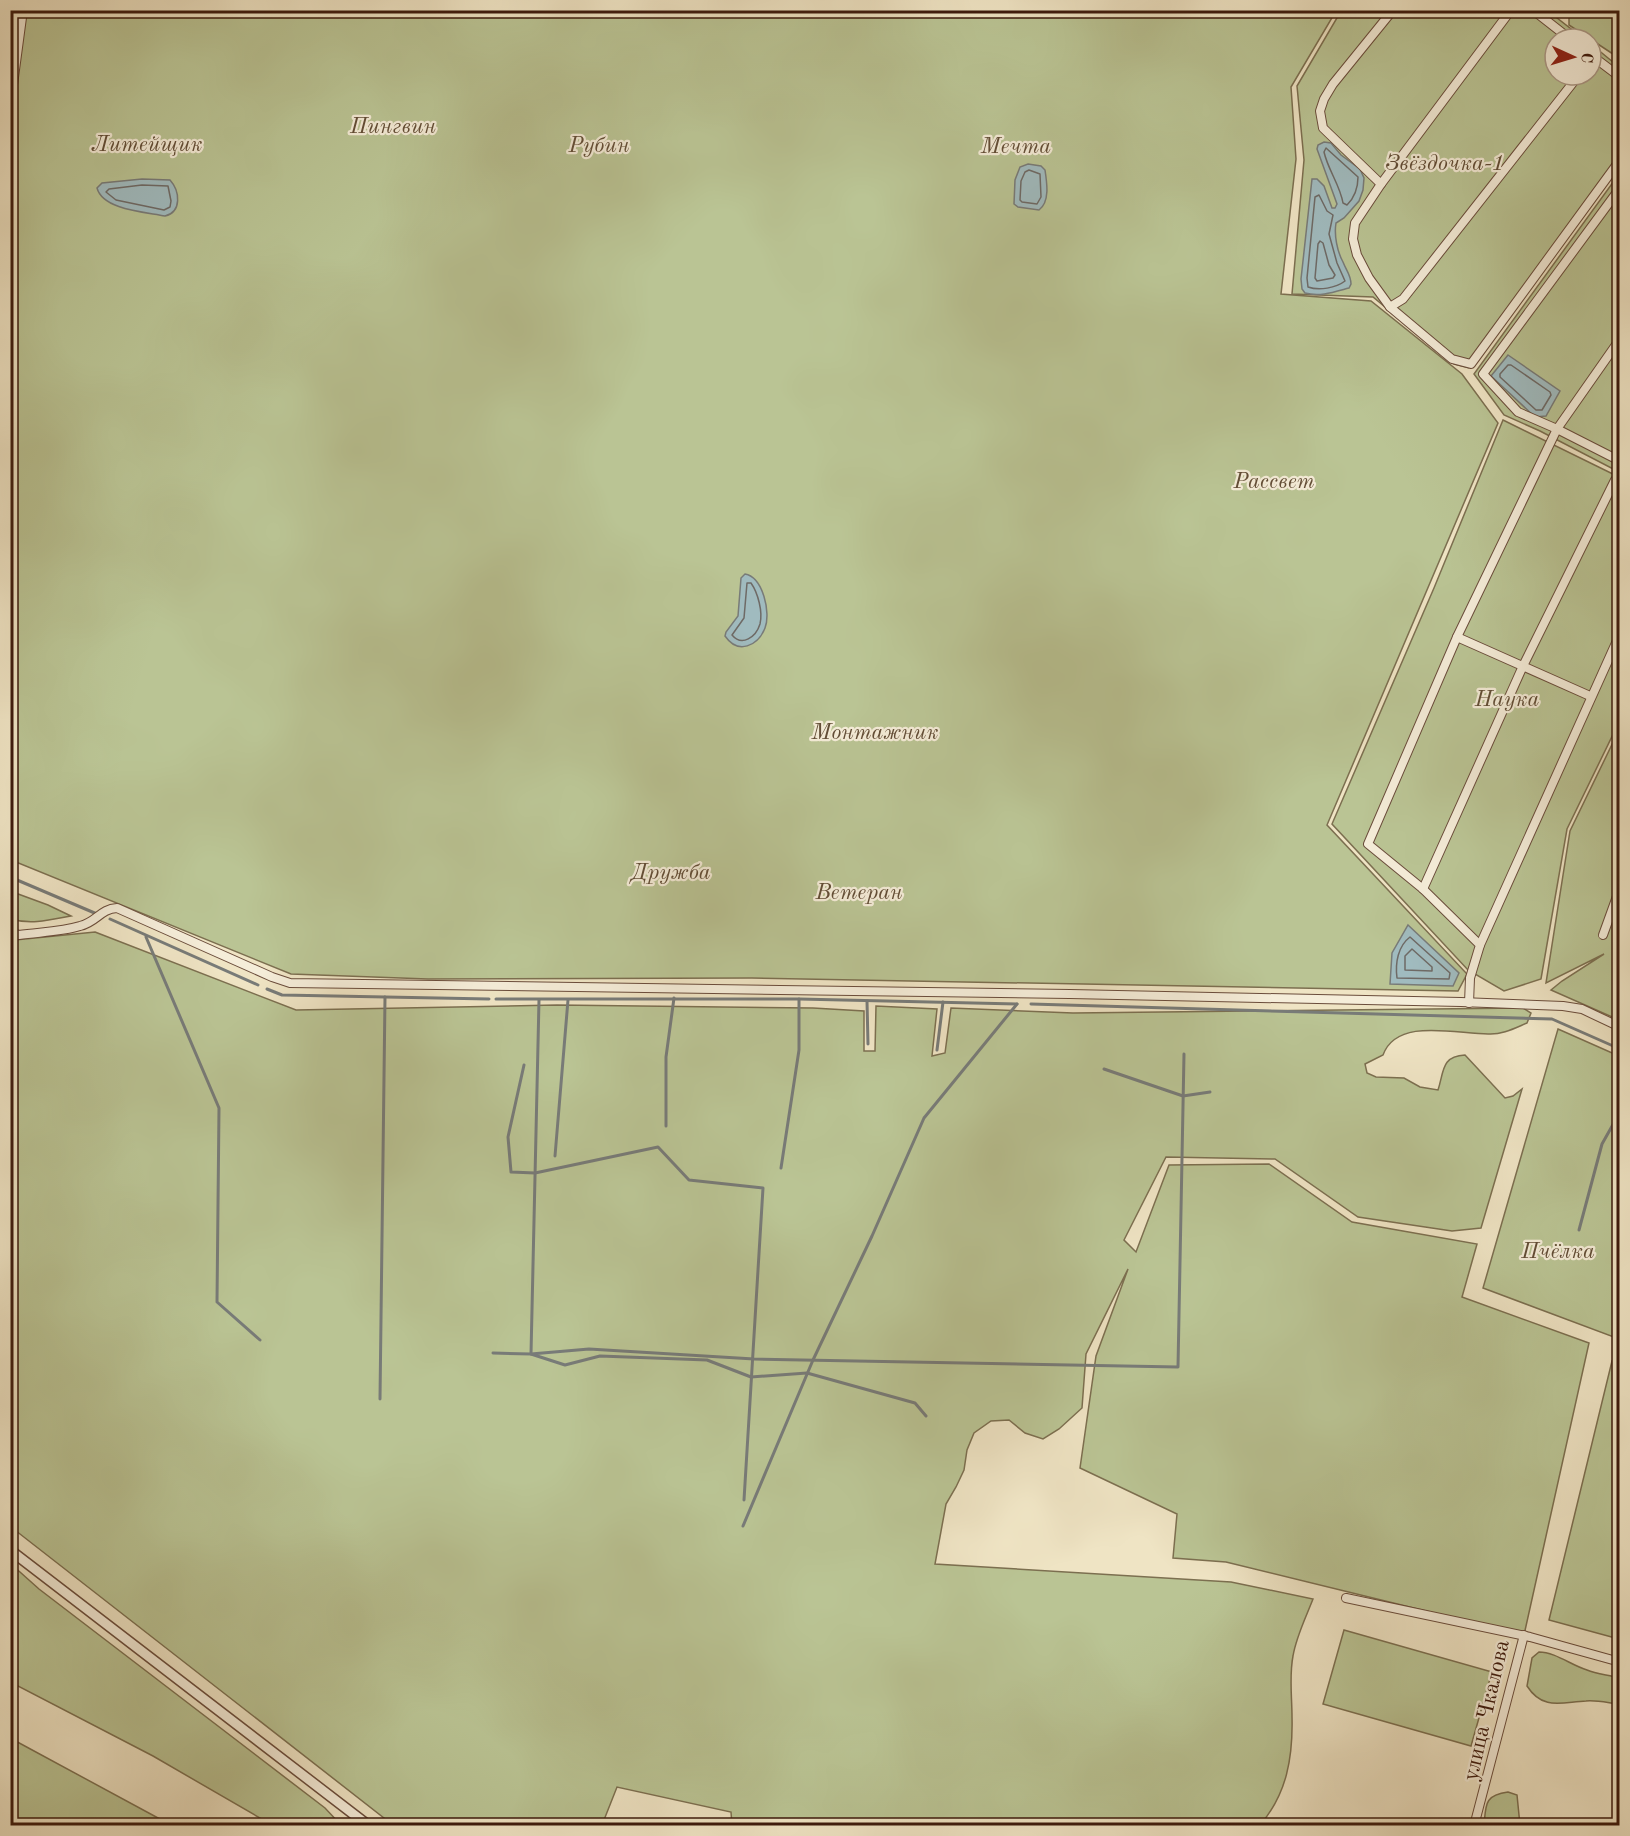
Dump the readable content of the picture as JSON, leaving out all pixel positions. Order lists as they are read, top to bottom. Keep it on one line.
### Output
{"streets":{"street":["улица Чкалова"]},"parks":["Пингвин","Литейщик","Рубин","Мечта","Звёздочка-1","Рассвет","Наука","Монтажник","Дружба","Ветеран","Пчёлка"],"north":"right"}
